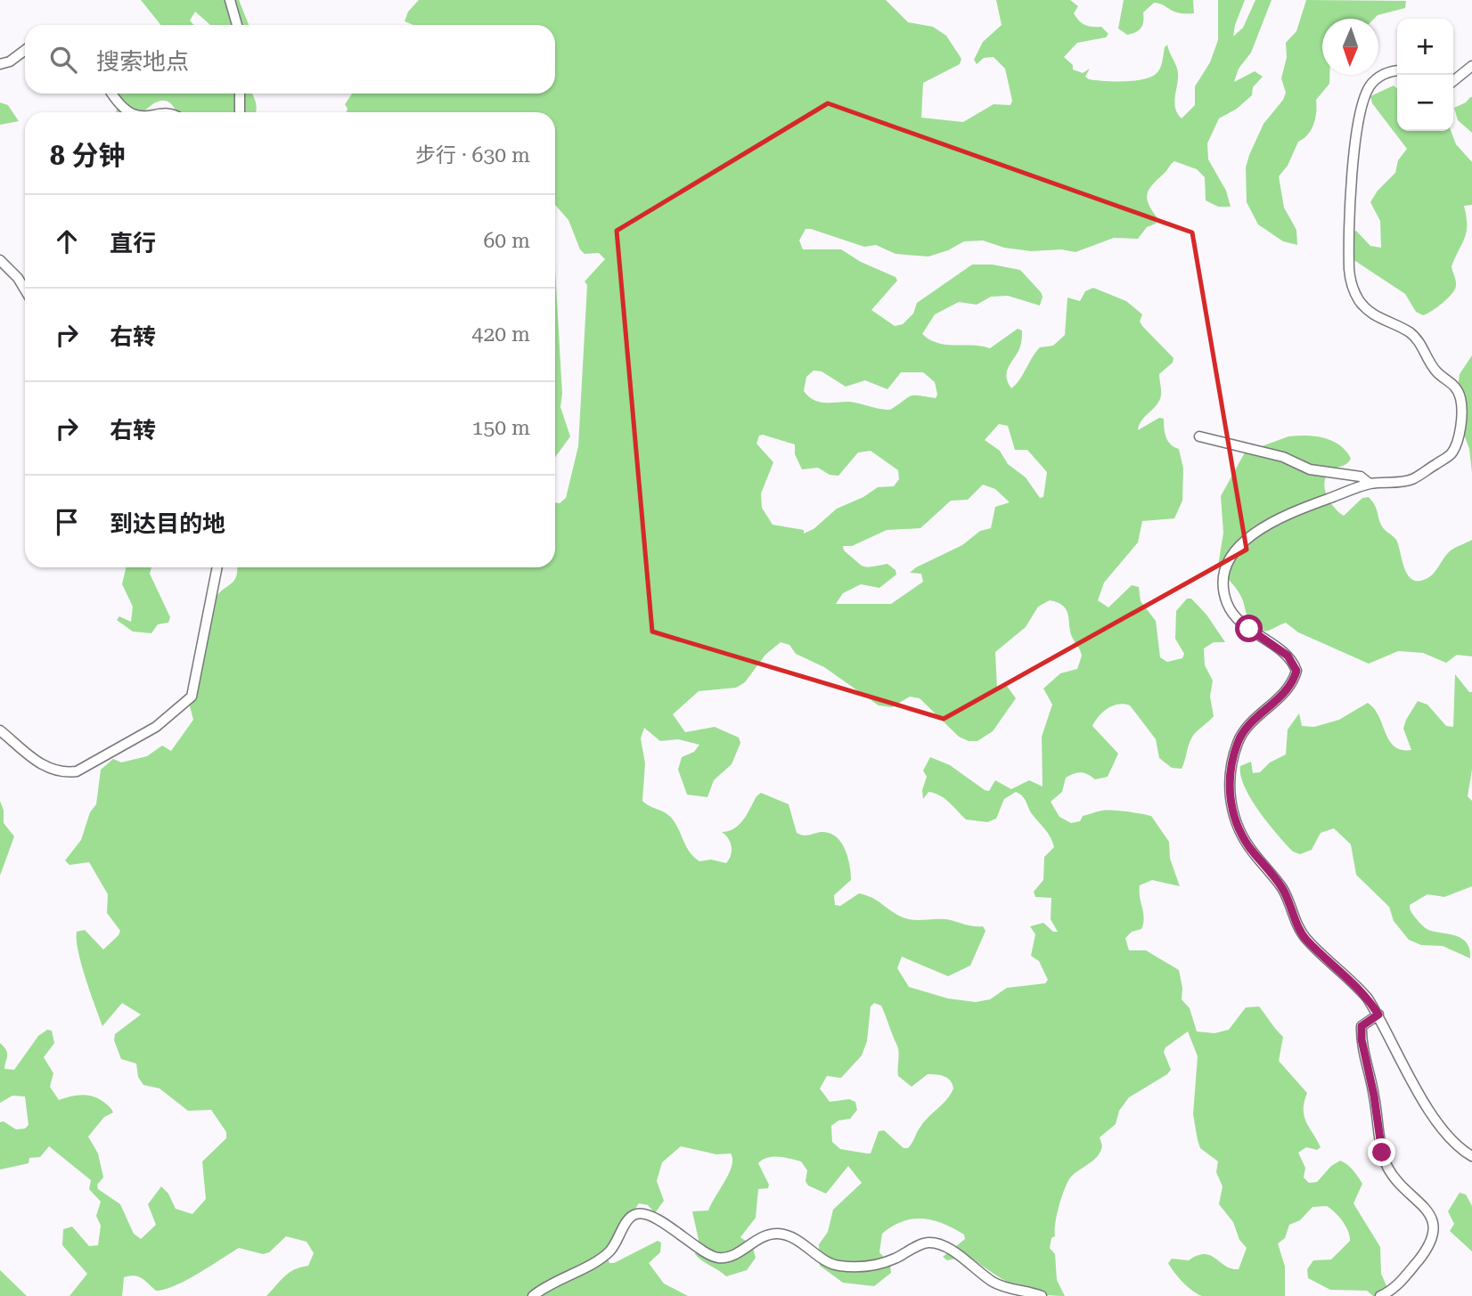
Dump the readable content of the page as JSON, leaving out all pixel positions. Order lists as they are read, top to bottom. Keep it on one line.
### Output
{"north":"bottom","page":{"map_buttons":["+","−"],"search":"搜索地点","heading":["8 分钟","步行 · 630 m"],"list":[["直行","60 m"],["右转","420 m"],["右转","150 m"],"到达目的地"]}}
